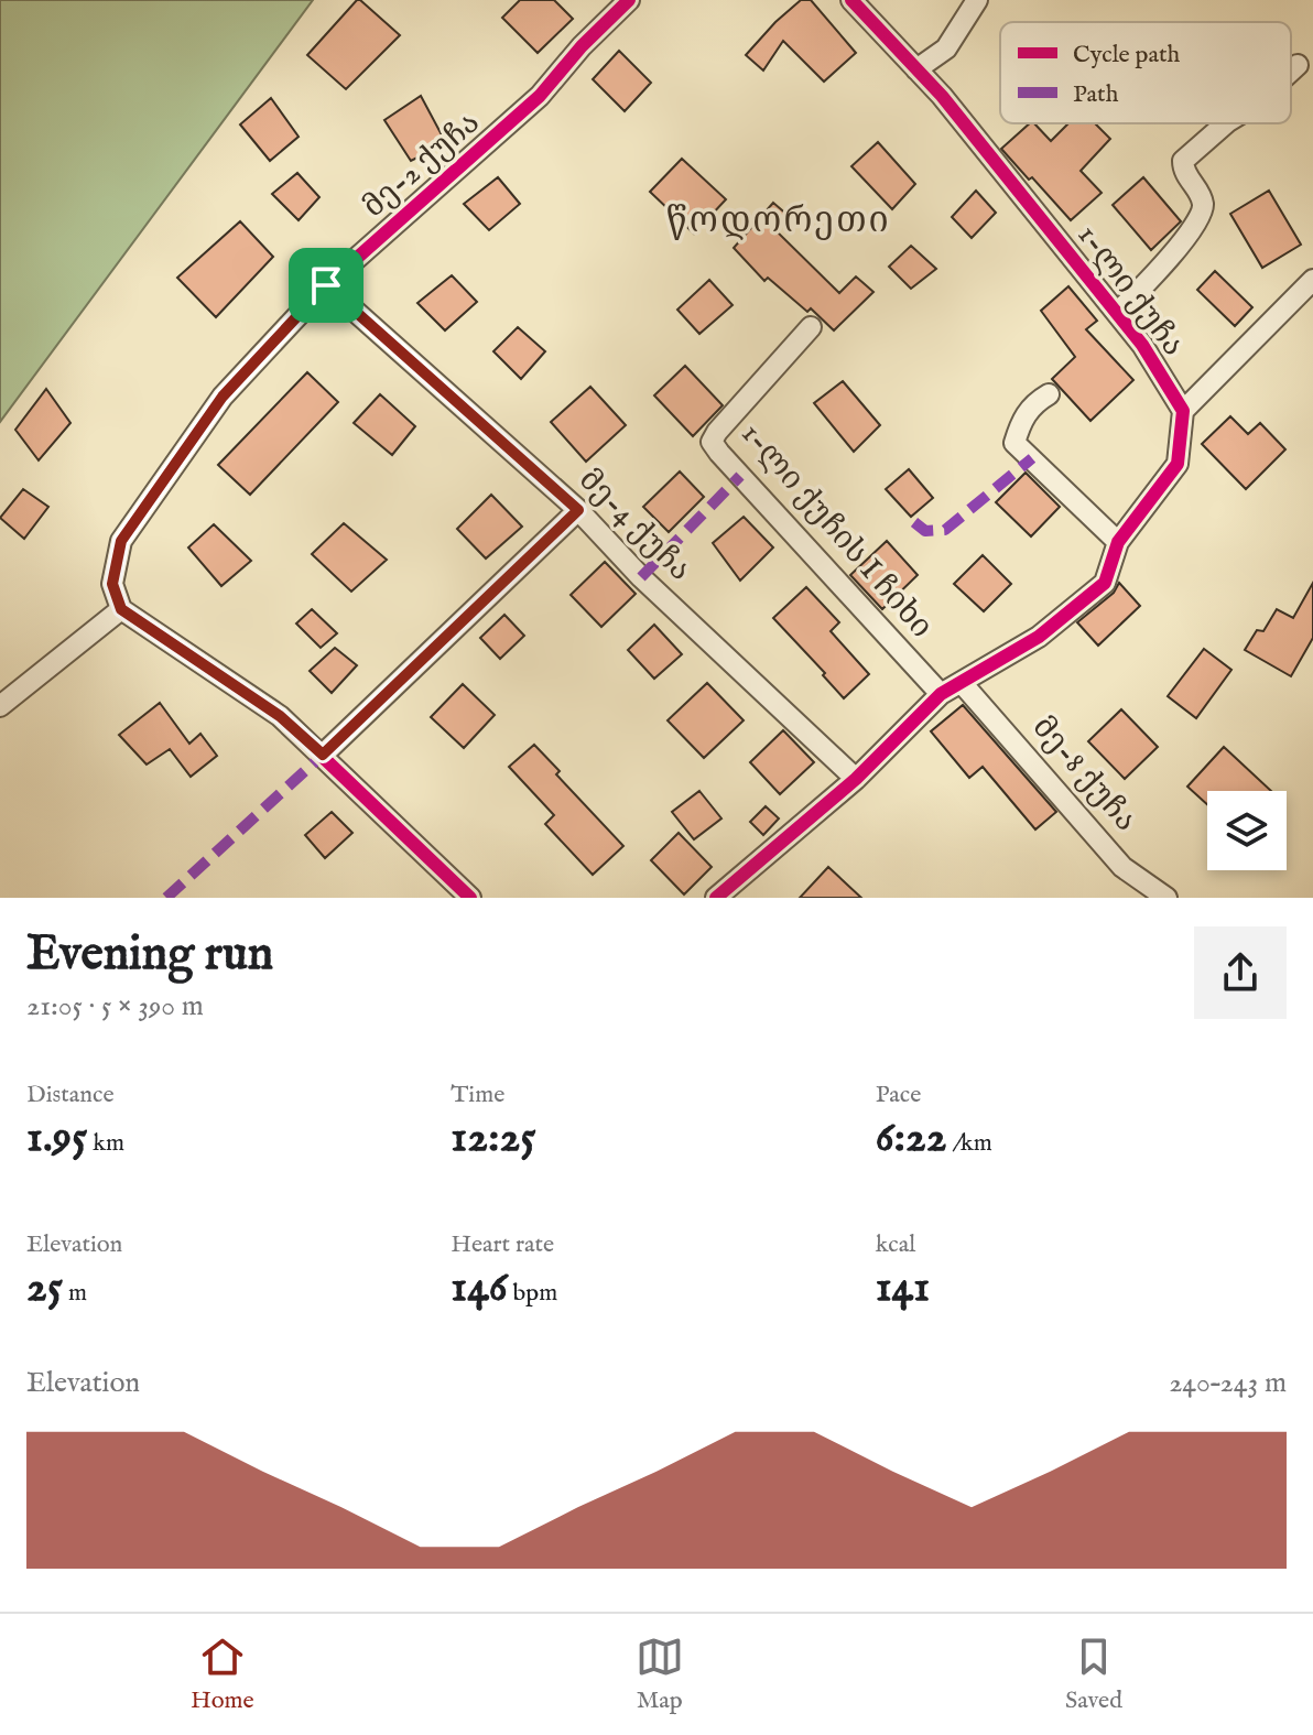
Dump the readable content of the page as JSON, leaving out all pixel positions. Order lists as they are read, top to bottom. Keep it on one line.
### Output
{"streets":{"street":["მე-2 ქუჩა","1-ლი ქუჩა","მე-4 ქუჩა","1-ლი ქუჩის I ჩიხი","მე-8 ქუჩა"]},"crossings":[["მე-2 ქუჩა","მე-4 ქუჩა"]],"districts":["წოდორეთი"],"legend":["Cycle path","Path"],"page":{"heading":["Evening run","21:05 · 5 × 390 m"],"stats":[["Distance","1.95 km"],["Time","12:25"],["Pace","6:22 /km"],["Elevation","25 m"],["Heart rate","146 bpm"],["kcal","141"]],"chart":["Elevation","240–243 m"],"tabs":["Home","Map","Saved"]}}
